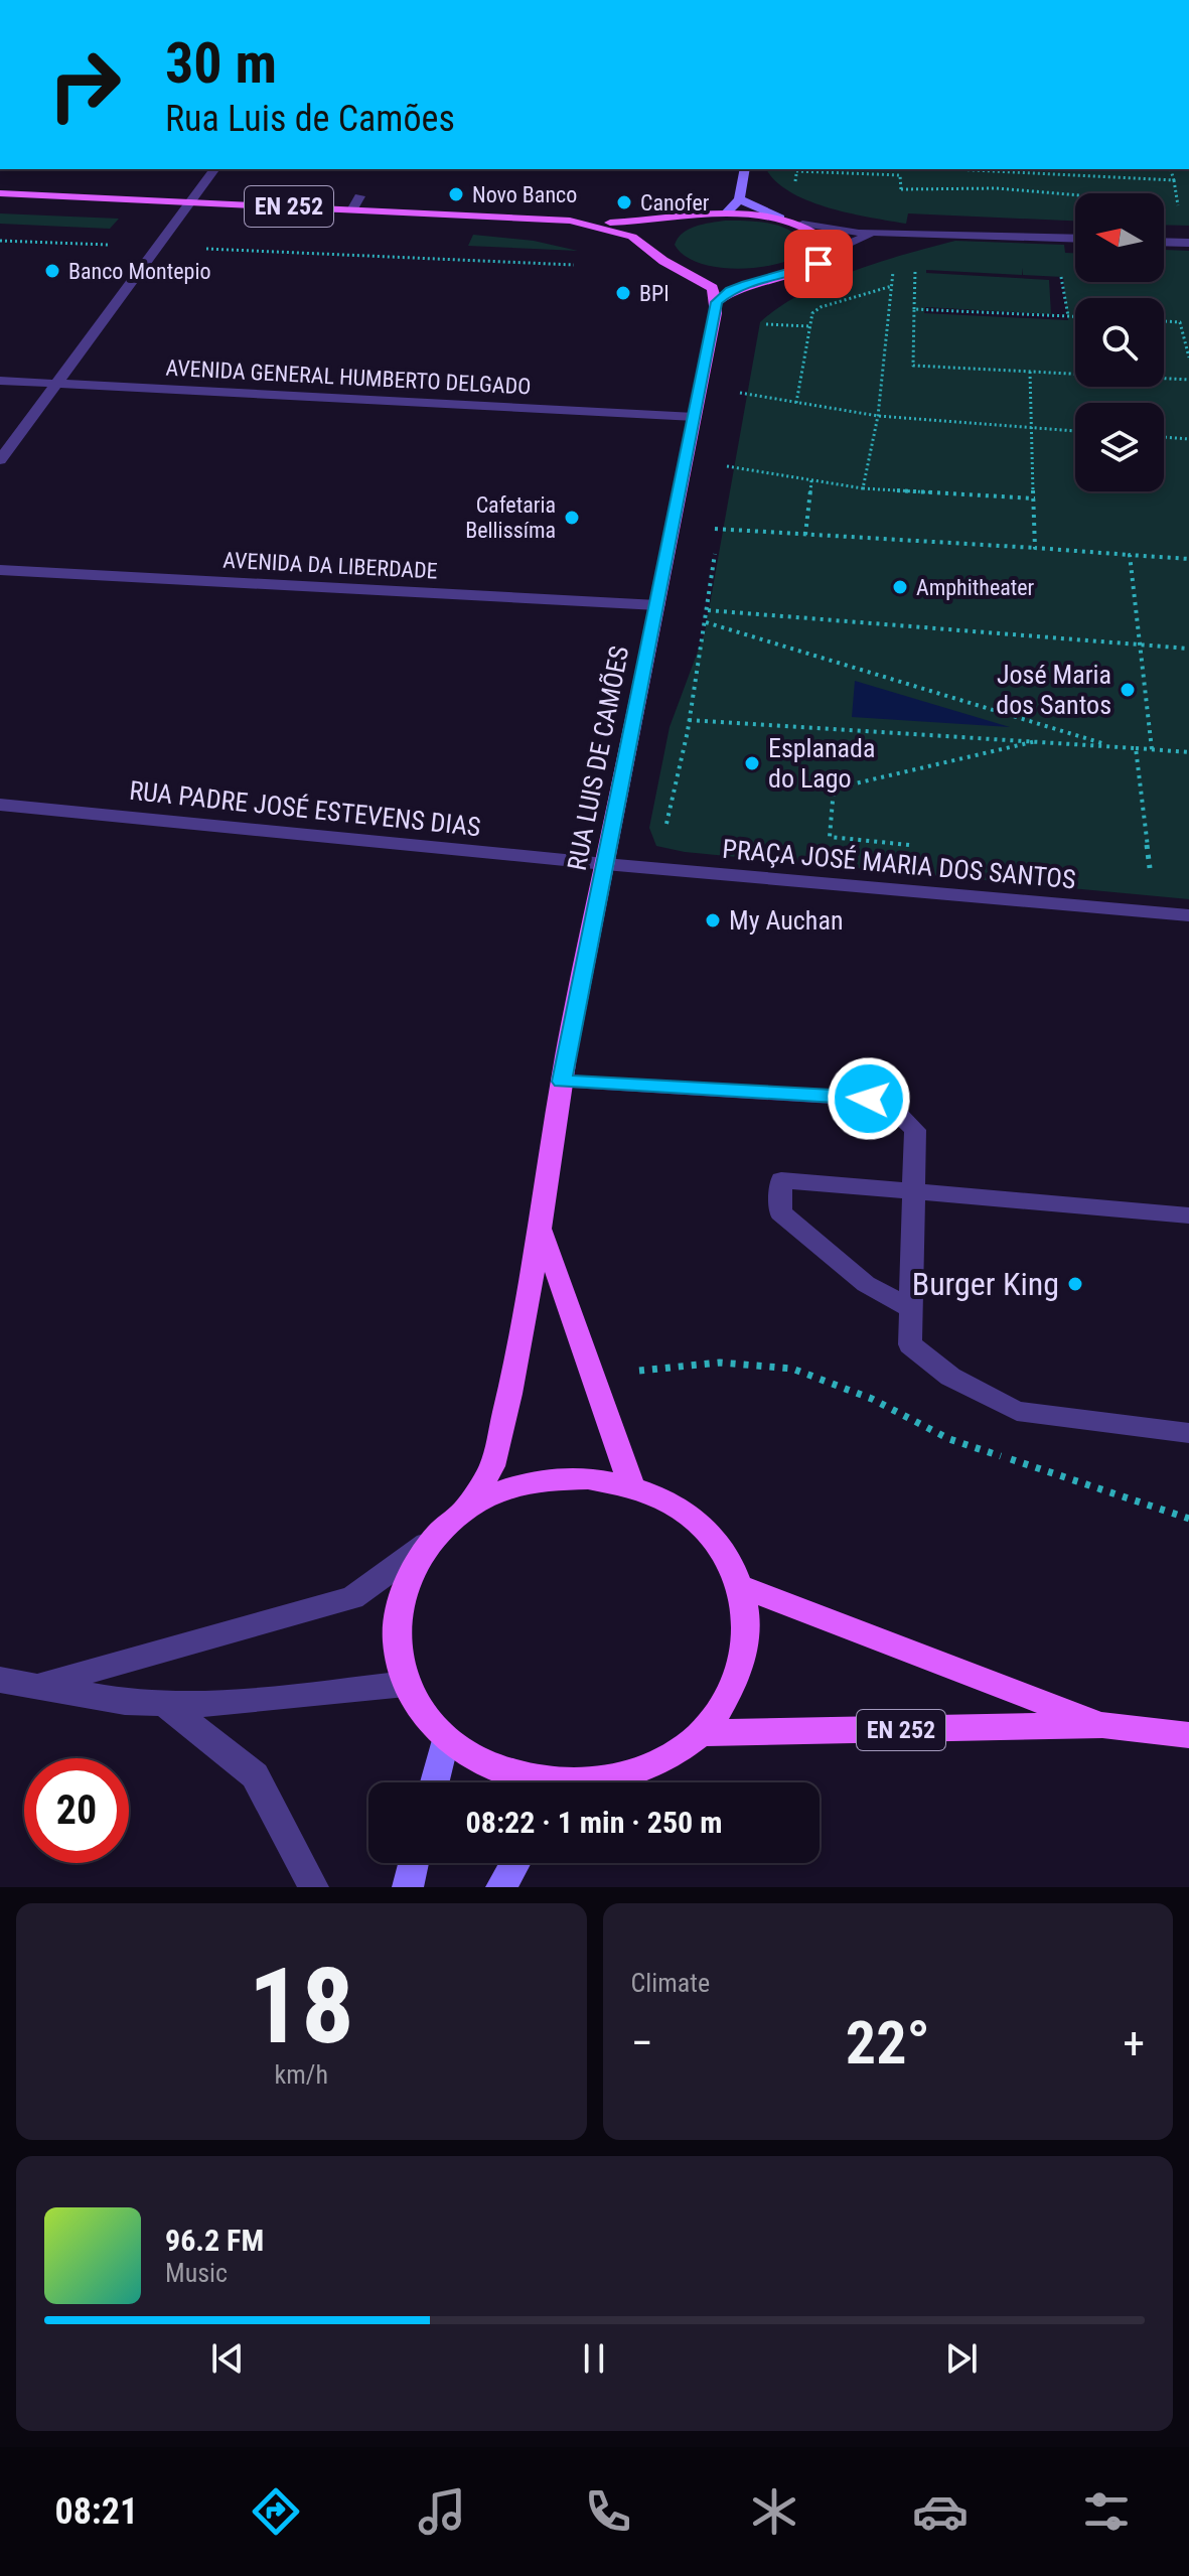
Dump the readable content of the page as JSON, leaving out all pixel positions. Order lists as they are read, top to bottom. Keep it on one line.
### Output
{"streets":{"main road":["EN 252","RUA LUIS DE CAMÕES"],"street":["AVENIDA GENERAL HUMBERTO DELGADO","AVENIDA DA LIBERDADE","RUA PADRE JOSÉ ESTEVENS DIAS","PRAÇA JOSÉ MARIA DOS SANTOS"]},"crossings":[["EN 252","RUA LUIS DE CAMÕES"],["AVENIDA GENERAL HUMBERTO DELGADO","RUA LUIS DE CAMÕES"],["AVENIDA DA LIBERDADE","RUA LUIS DE CAMÕES"],["RUA LUIS DE CAMÕES","RUA PADRE JOSÉ ESTEVENS DIAS"],["RUA LUIS DE CAMÕES","PRAÇA JOSÉ MARIA DOS SANTOS"],["RUA PADRE JOSÉ ESTEVENS DIAS","PRAÇA JOSÉ MARIA DOS SANTOS"]],"places":["Novo Banco","Canofer","Banco Montepio","BPI","Cafetaria Bellissíma","Amphitheater","José Maria dos Santos","Esplanada do Lago","My Auchan","Burger King"],"north":"left","page":{"turn":["30 m","Rua Luis de Camões"],"limit":"20","trip":"08:22 · 1 min · 250 m","tile":[["18","km/h"],"Climate"],"heat":["−","22°","+"],"song":["96.2 FM","Music"],"tabs":"08:21"}}
